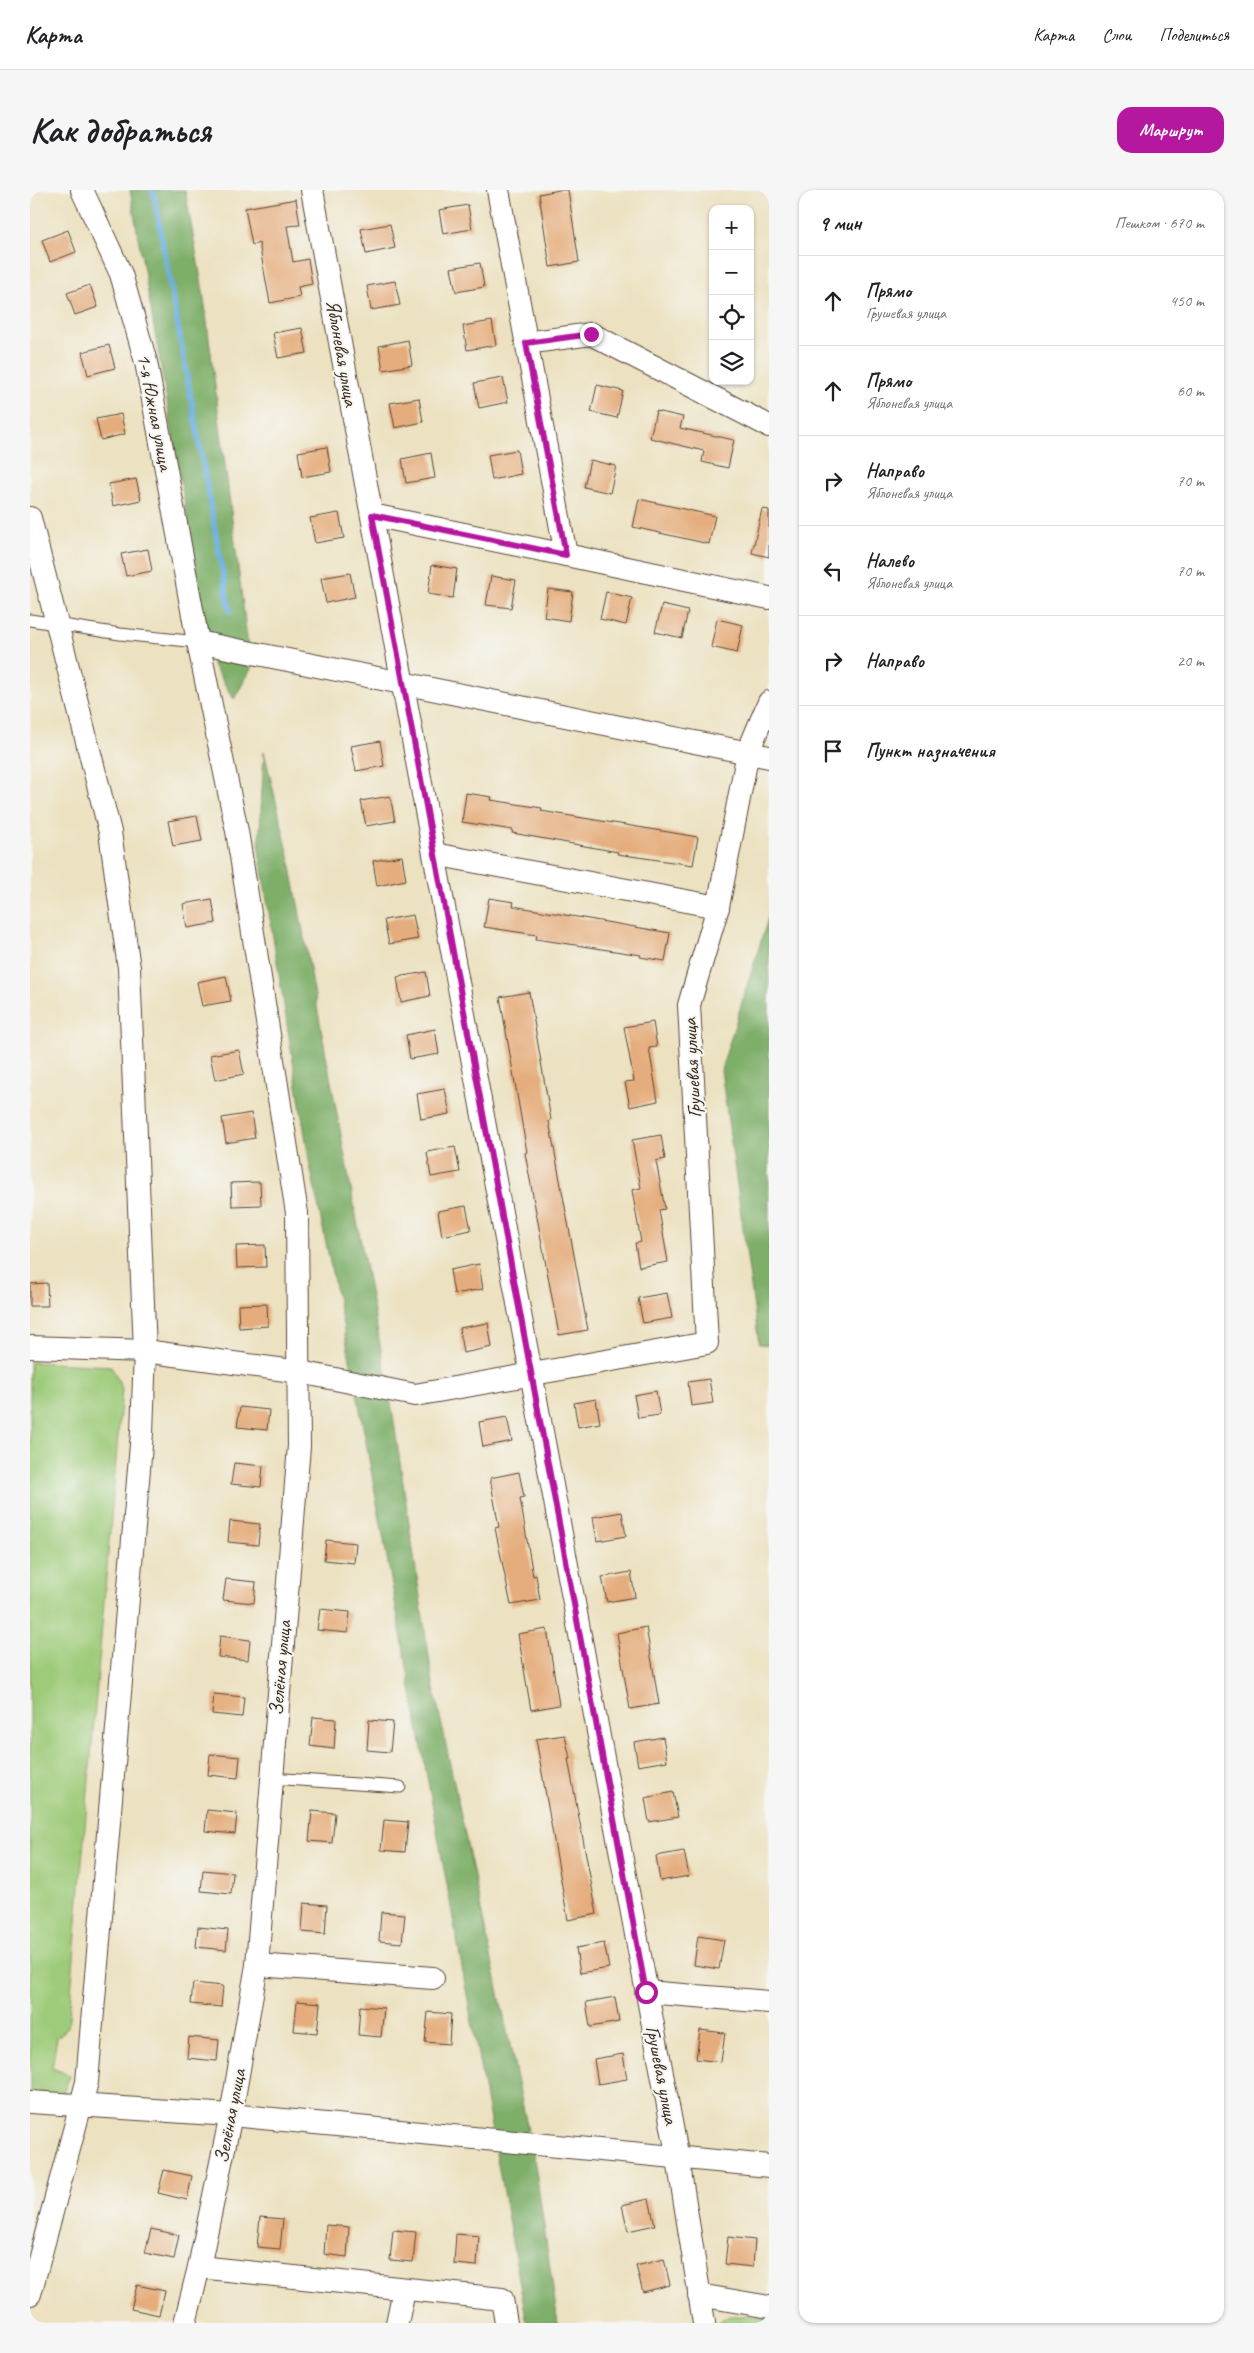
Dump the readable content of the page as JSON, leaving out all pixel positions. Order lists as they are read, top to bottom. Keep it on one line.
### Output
{"streets":{"street":["Яблоневая улица","1-я Южная улица","Грушевая улица","Зелёная улица"]},"crossings":[["Яблоневая улица","Грушевая улица"],["1-я Южная улица","Зелёная улица"]],"page":{"header":"Карта","nav":["Карта","Слои","Поделиться"],"buttons":"Маршрут","title":"Как добраться","heading":["9 мин","Пешком · 670 m"],"map_buttons":["+","−"],"list":[["Прямо","Грушевая улица","450 m"],["Прямо","Яблоневая улица","60 m"],["Направо","Яблоневая улица","70 m"],["Налево","Яблоневая улица","70 m"],["Направо","20 m"],"Пункт назначения"]}}
